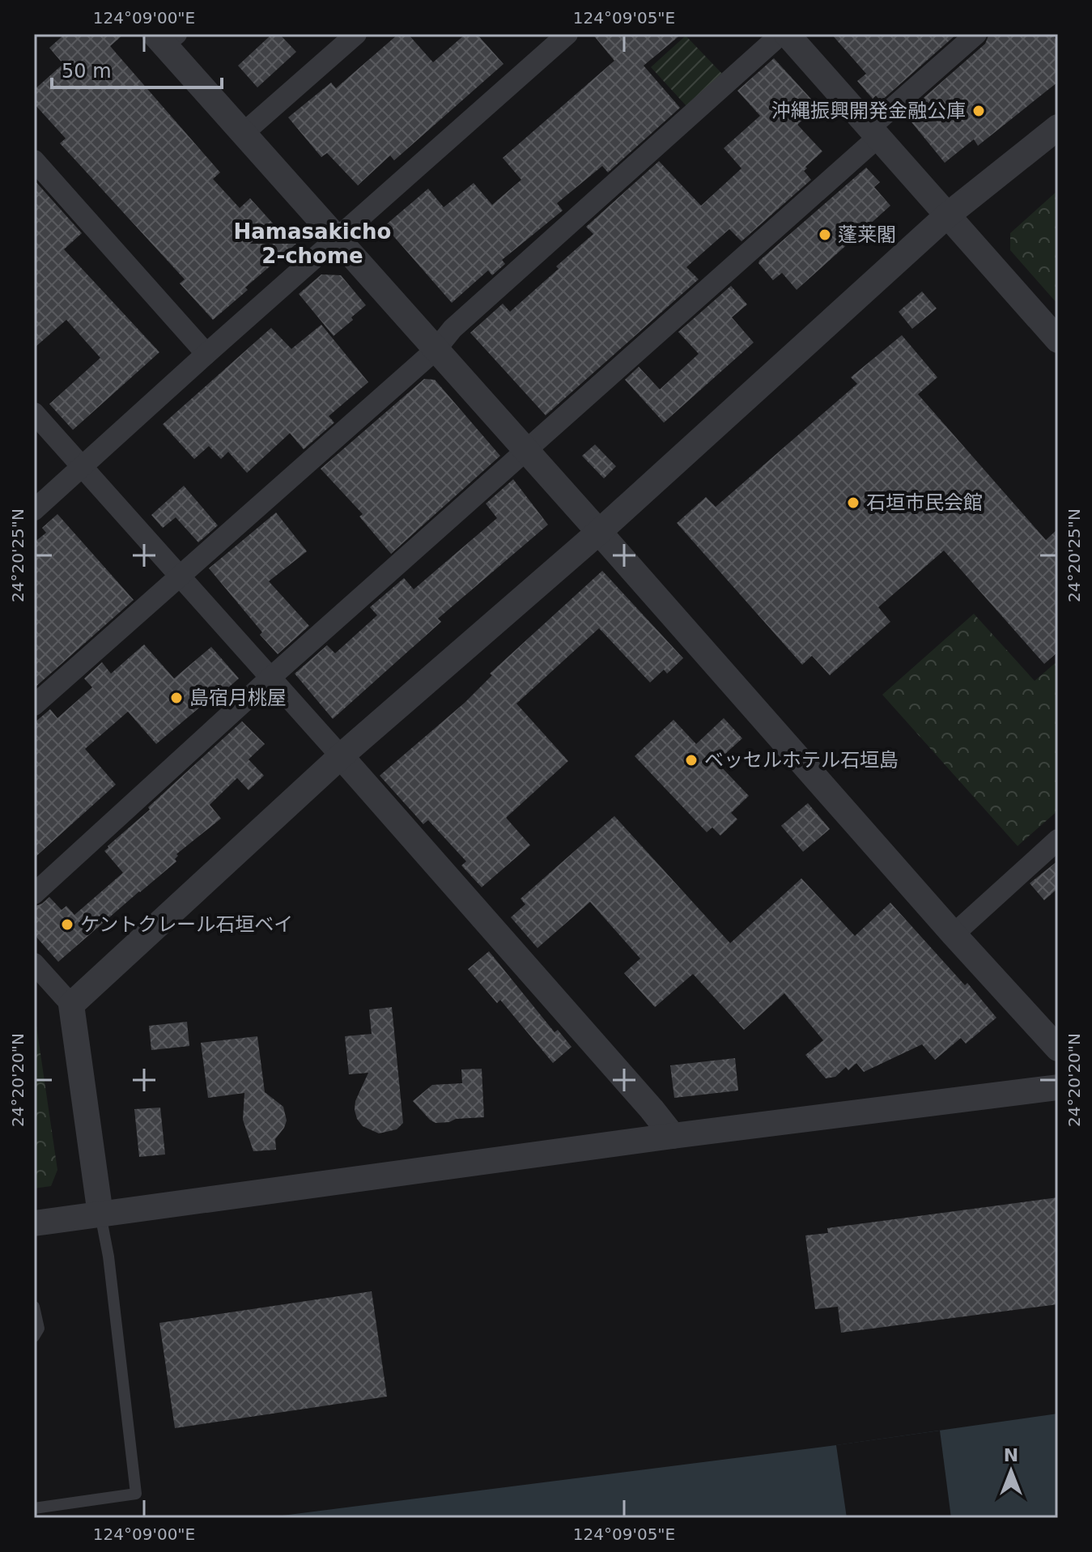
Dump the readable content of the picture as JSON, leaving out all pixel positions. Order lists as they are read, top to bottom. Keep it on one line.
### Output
{"districts":["Hamasakicho 2-chome"],"places":["沖縄振興開発金融公庫","蓬莱閣","石垣市民会館","島宿月桃屋","ベッセルホテル石垣島","ケントクレール石垣ベイ"],"scale_bar":"50 m","north":"top","coordinates":["124°09'00\"E","124°09'05\"E","24°20'25\"N","24°20'20\"N"]}
